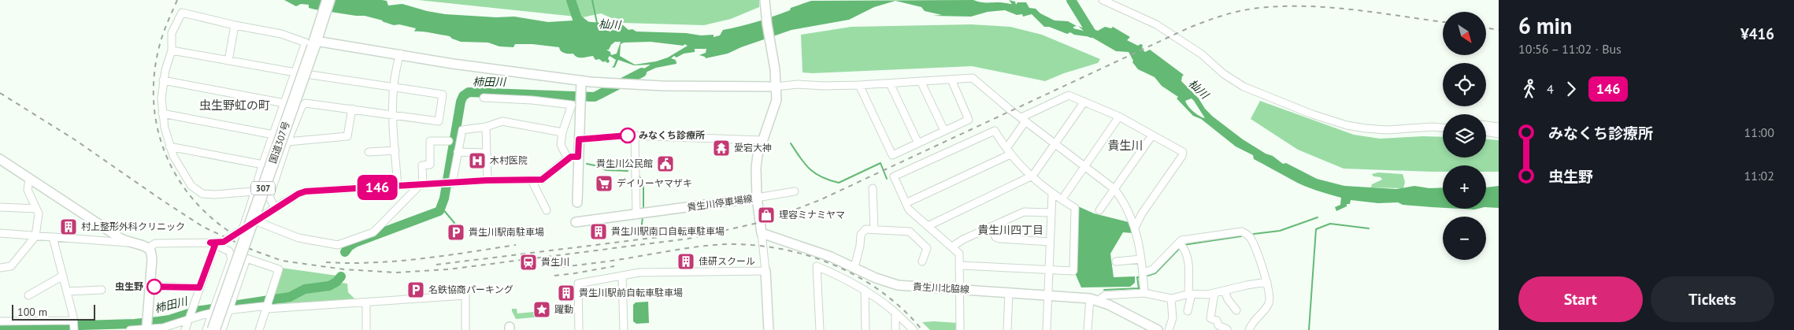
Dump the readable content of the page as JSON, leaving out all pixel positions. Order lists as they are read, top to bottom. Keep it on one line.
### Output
{"streets":{"highway":["国道307号","307"],"street":["貴生川停車場線","貴生川北脇線"]},"districts":["虫生野虹の町","貴生川","貴生川四丁目"],"water":["杣川","柿田川"],"places":{"other":["みなくち診療所","虫生野"],"temple":["愛宕大神"],"hospital":["木村医院"],"public building":["貴生川公民館"],"supermarket":["デイリーヤマザキ"],"shop":["理容ミナミヤマ"],"building":["村上整形外科クリニック","貴生川駅南口自転車駐車場","佳研スクール","貴生川駅前自転車駐車場"],"parking":["貴生川駅南駐車場","名鉄協商パーキング"],"station":["貴生川"],"place":["躍動"]},"lines":["bus line 146"],"scale_bar":"100 m","north":"bottom right","page":{"on_map":"146","heading":["6 min","10:56 – 11:02 · Bus","¥416"],"map_buttons":["+","−"],"legs":["4","146"],"list":[{"name":"みなくち診療所","value":"11:00"},{"name":"虫生野","value":"11:02"}],"buttons":["Start","Tickets"],"scale":"100 m"}}
